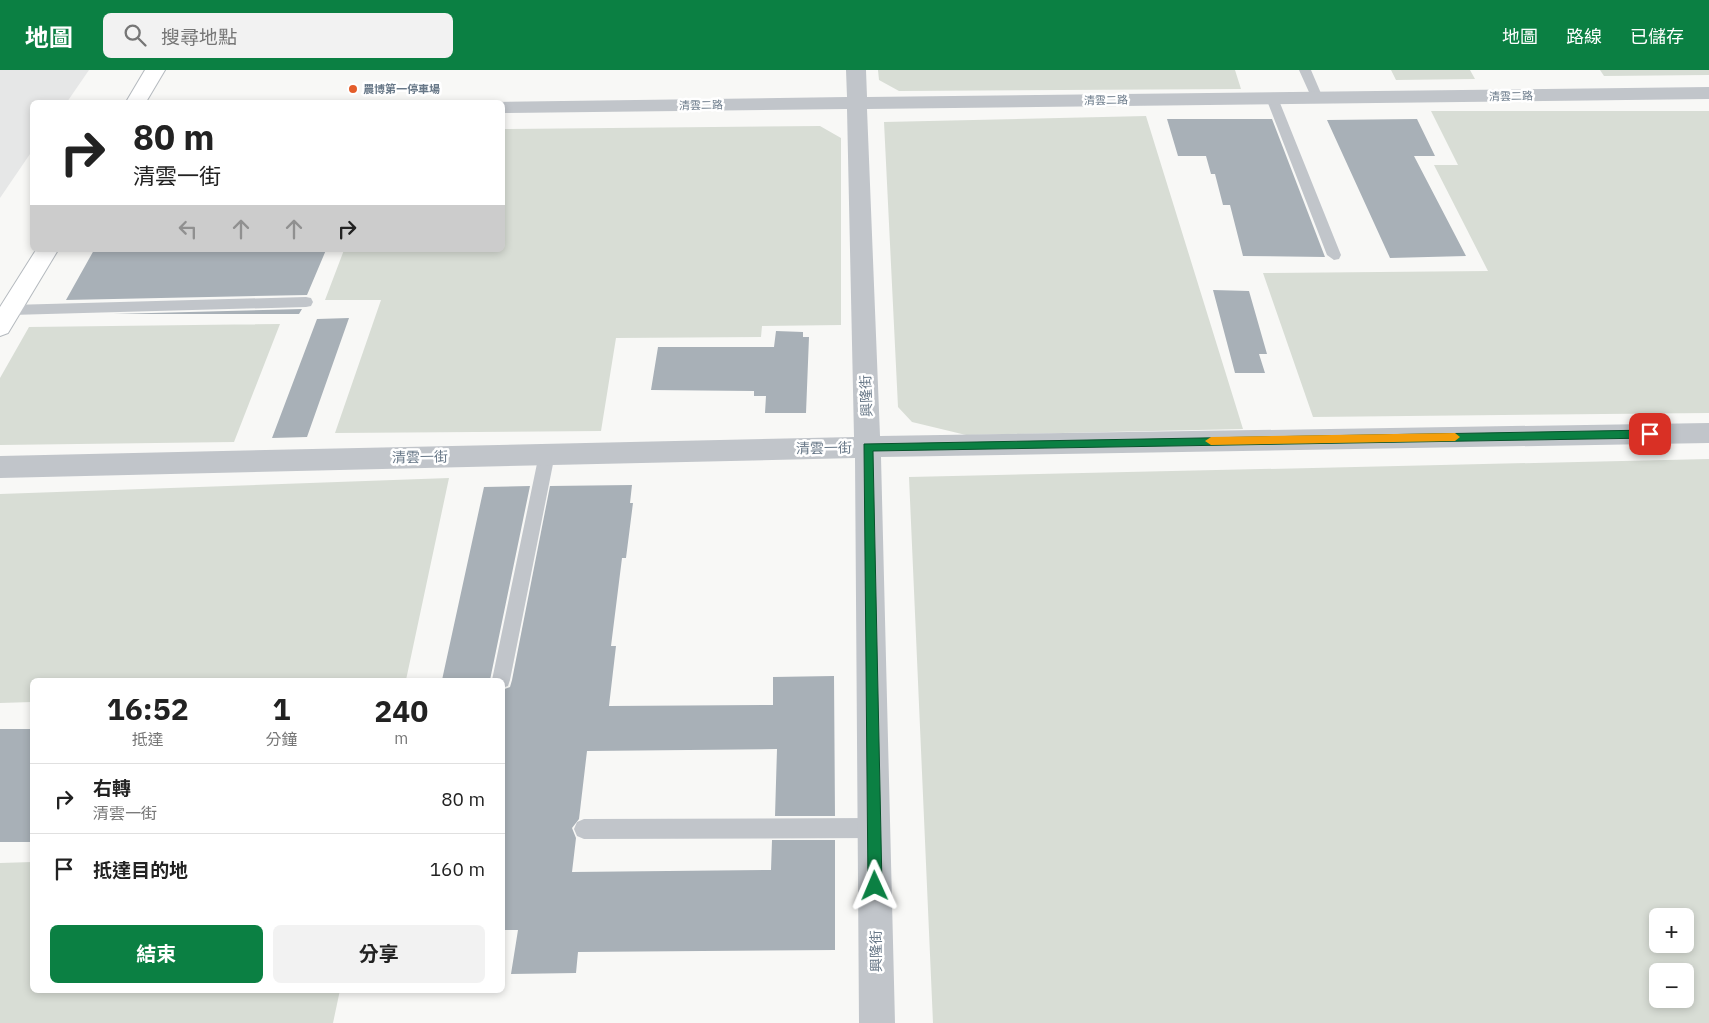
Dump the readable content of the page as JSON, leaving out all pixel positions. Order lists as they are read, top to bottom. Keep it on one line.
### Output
{"streets":{"street":["清雲二路","興隆街","清雲一街"]},"crossings":[["清雲二路","興隆街"],["興隆街","清雲一街"]],"places":["農博第一停車場"],"page":{"header":"地圖","search":"搜尋地點","nav":["地圖","路線","已儲存"],"turn":["80 m","清雲一街"],"eta":["16:52","抵達","1","分鐘","240","m"],"list":[{"name":"右轉","note":"清雲一街","value":"80 m"},{"name":"抵達目的地","value":"160 m"}],"map_buttons":["+","−"],"buttons":["結束","分享"]}}
